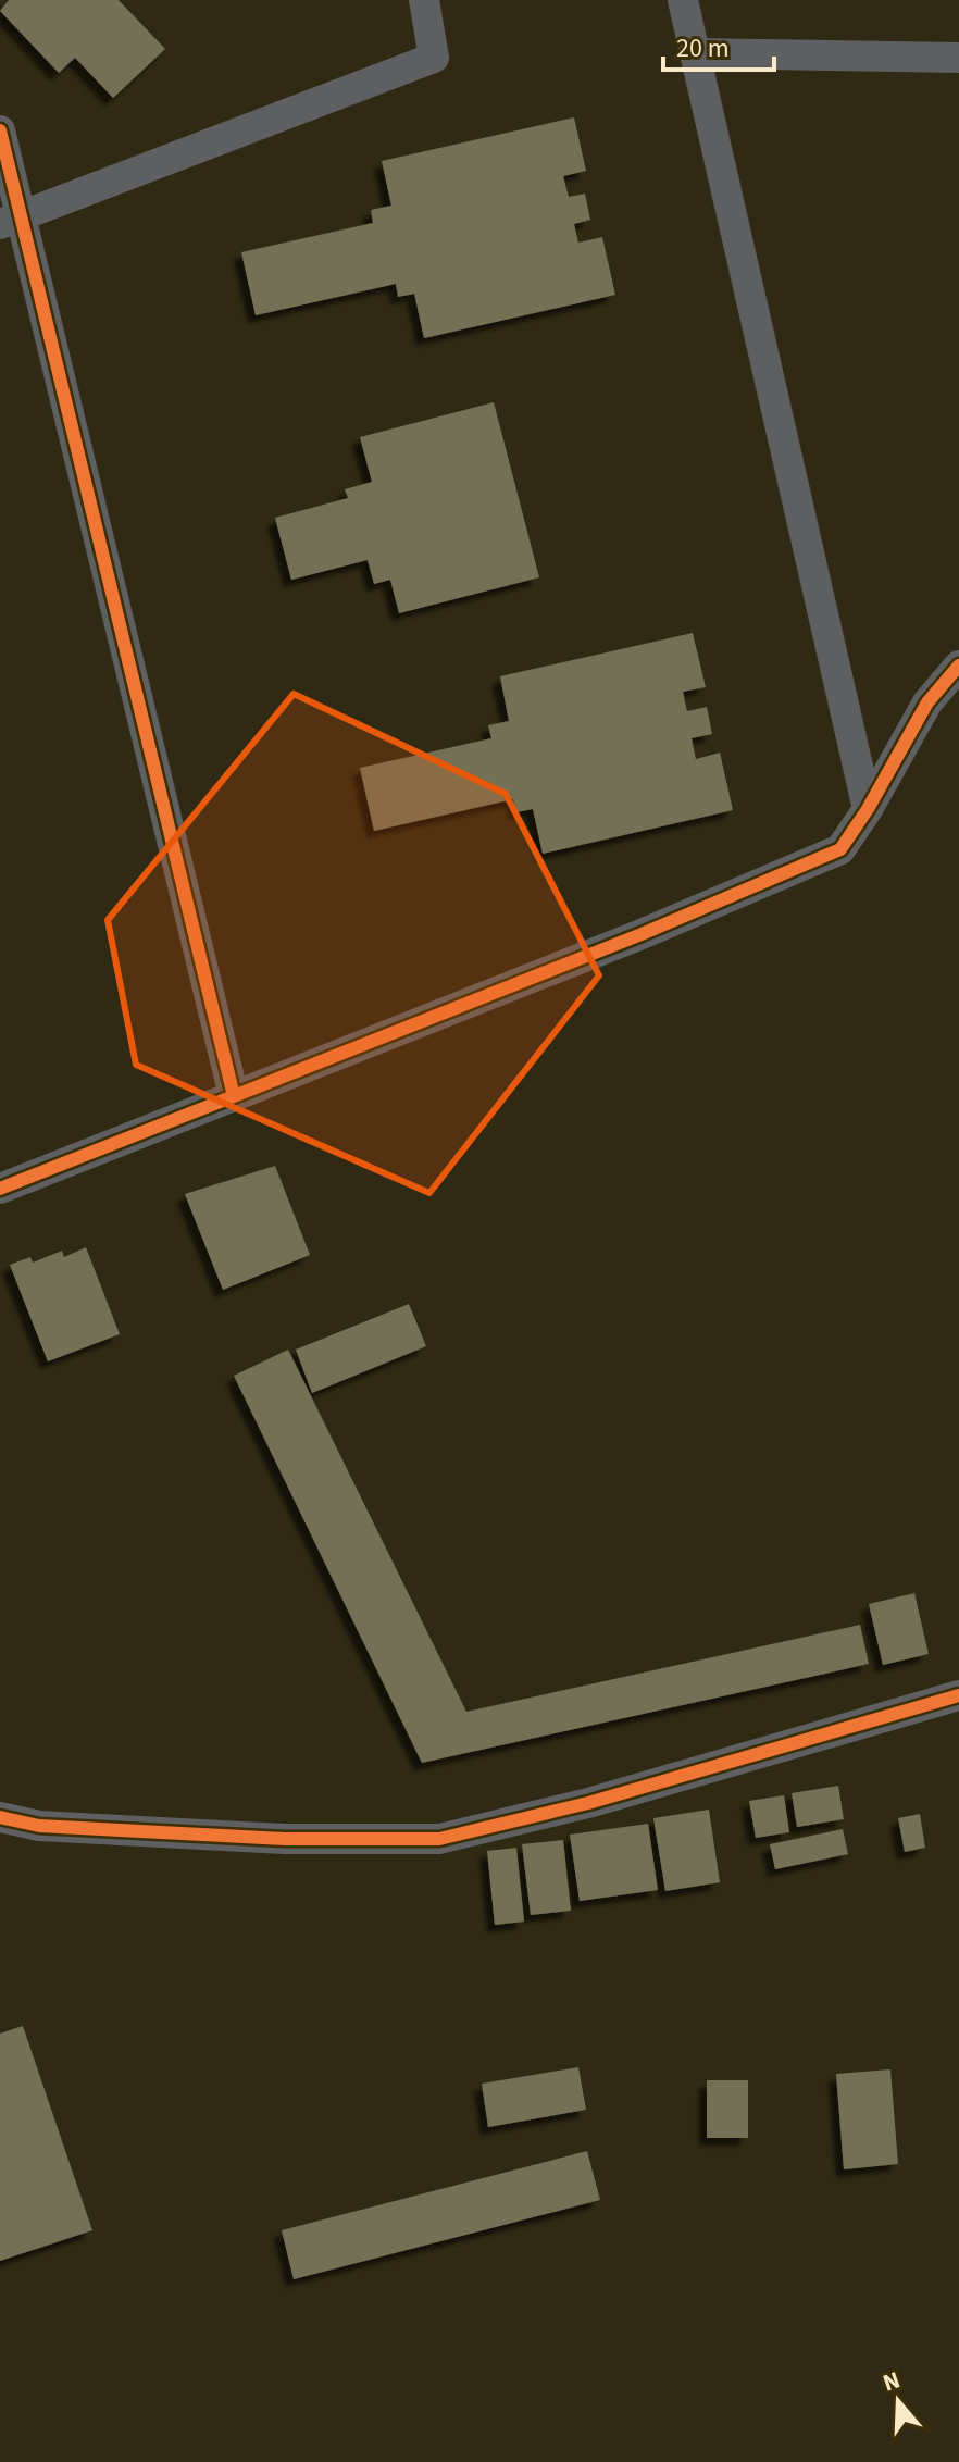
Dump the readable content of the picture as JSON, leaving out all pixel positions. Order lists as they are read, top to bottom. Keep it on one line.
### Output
{"scale_bar":"20 m","north":"top"}
